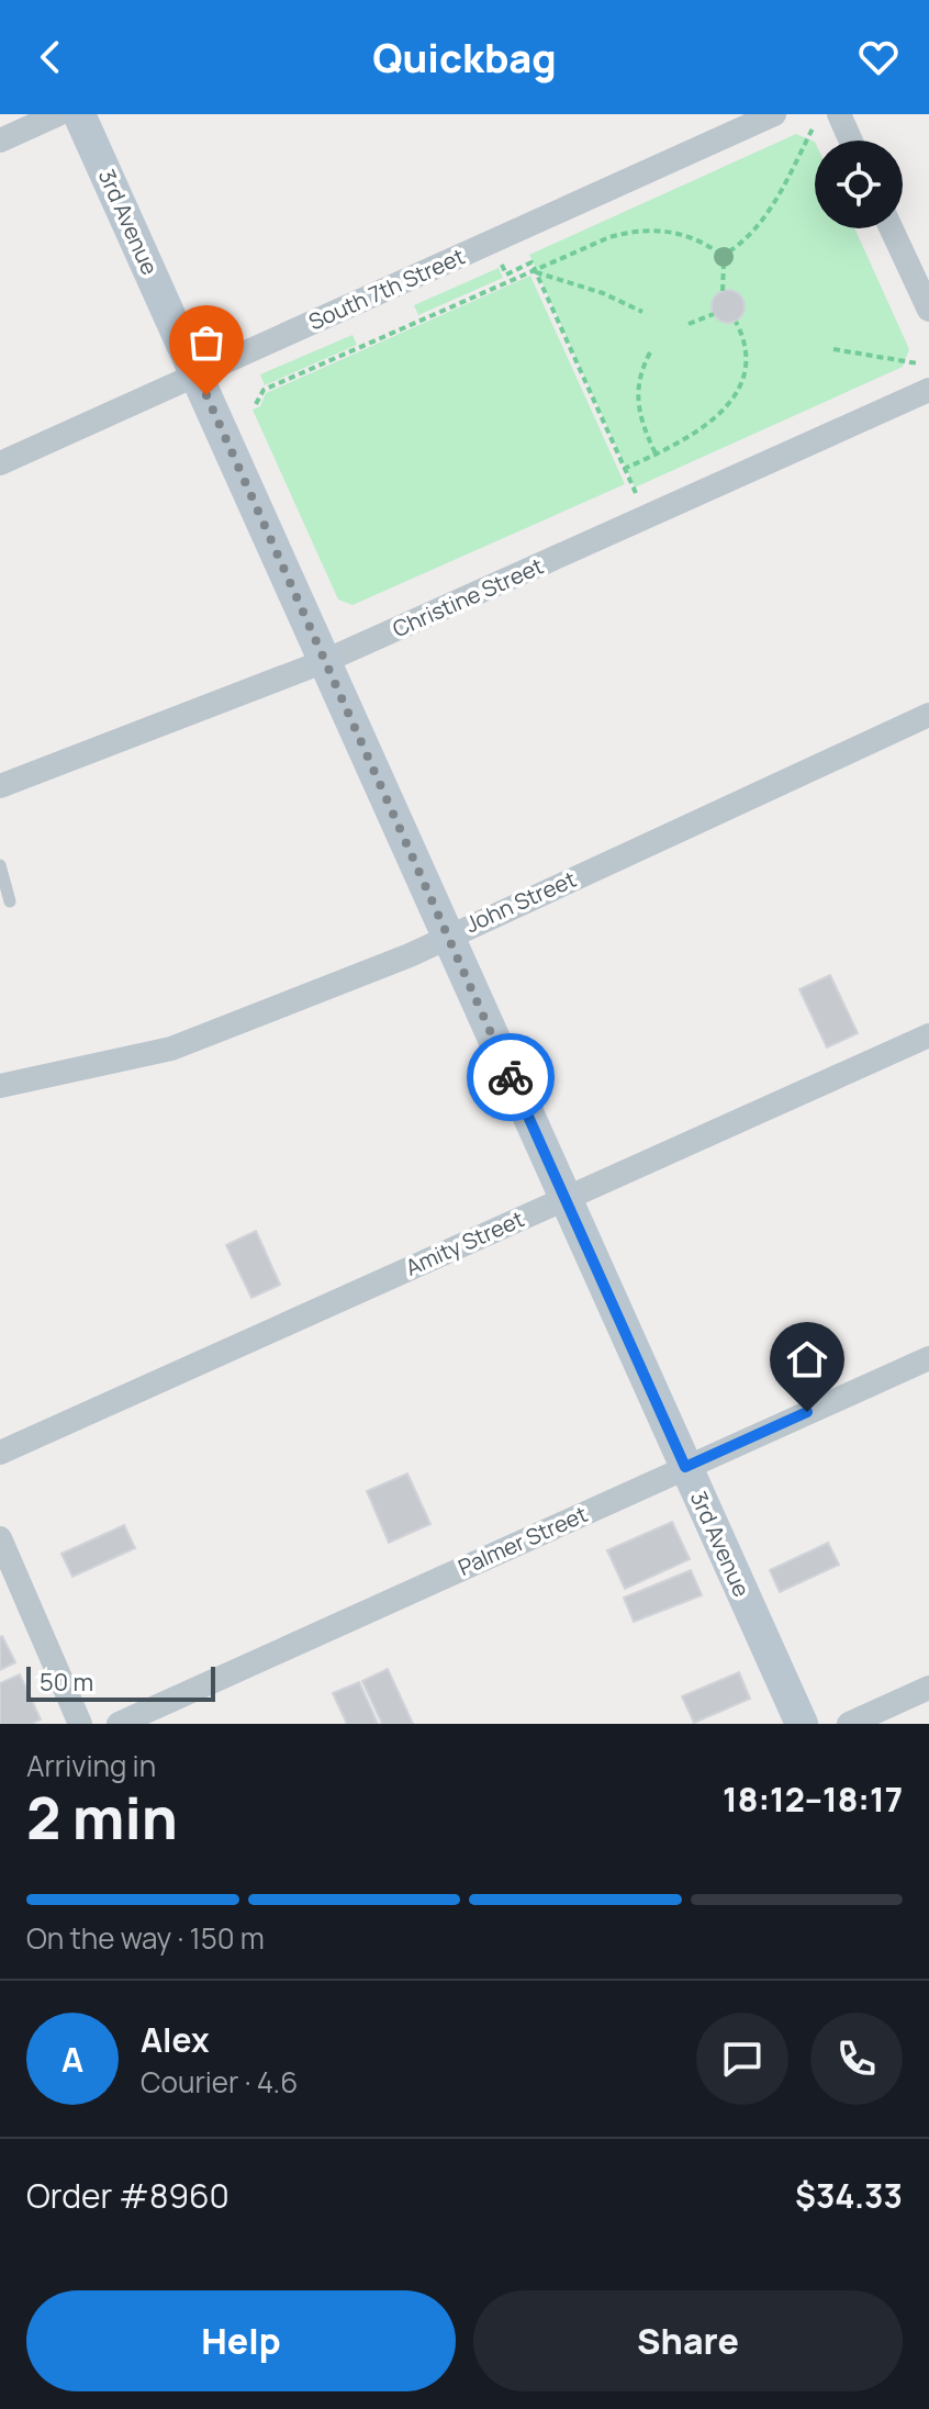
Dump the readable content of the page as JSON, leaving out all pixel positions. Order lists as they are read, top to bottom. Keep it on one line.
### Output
{"streets":{"street":["3rd Avenue","South 7th Street","Christine Street","John Street","Amity Street","Palmer Street"]},"crossings":[["3rd Avenue","South 7th Street"],["3rd Avenue","Christine Street"],["3rd Avenue","John Street"],["3rd Avenue","Amity Street"],["3rd Avenue","Palmer Street"]],"scale_bar":"50 m","page":{"header":"Quickbag","scale":"50 m","heading":["2 min","Arriving in","18:12–18:17"],"panel":["Alex","Courier · 4.6","Order #8960","$34.33"],"bar":"On the way · 150 m","round":"A","buttons":["Help","Share"]}}
